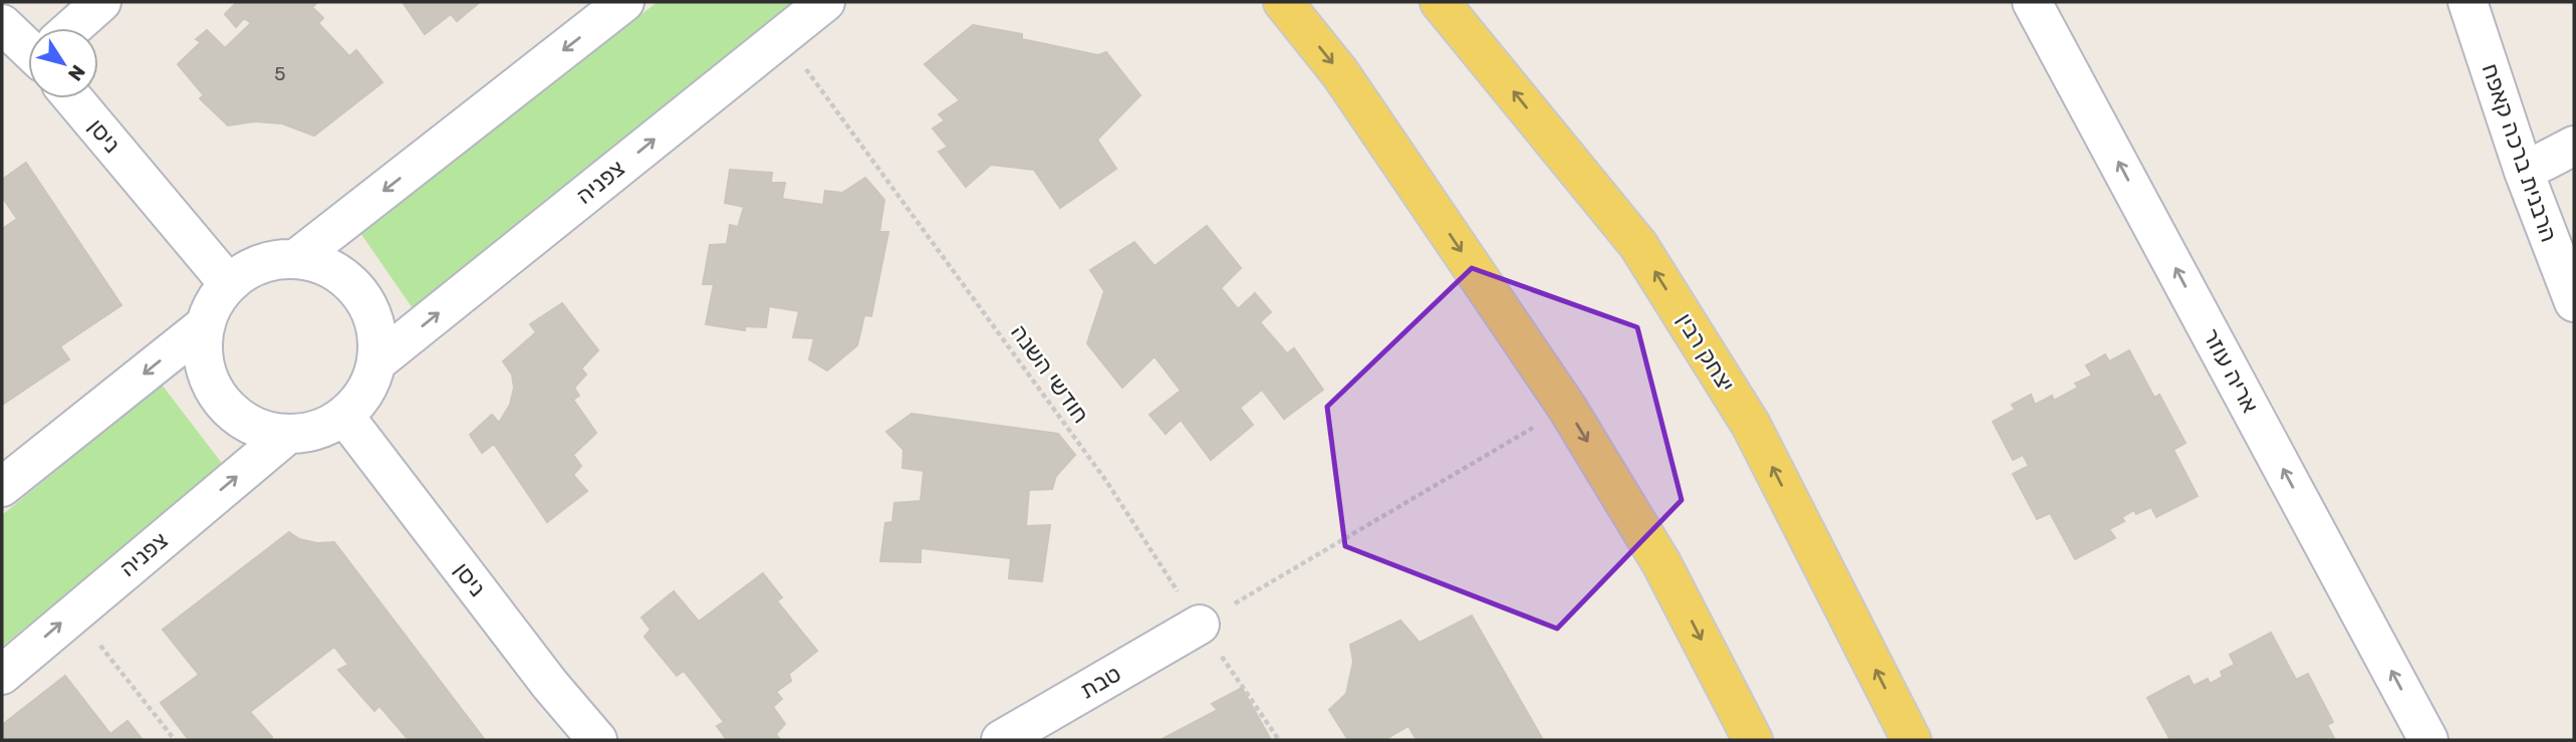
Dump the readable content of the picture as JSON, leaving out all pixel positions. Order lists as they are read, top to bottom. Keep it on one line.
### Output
{"streets":{"main road":["יצחק רבין"],"street":["ניסן","הרבנית ברכה קאפח","צפניה","אריה עוזר","טבת"],"path":["חודשי השנה"]},"crossings":[["ניסן","צפניה"],["צפניה","חודשי השנה"],["חודשי השנה","טבת"]],"one_way":["אריה עוזר"],"house_numbers":["5"],"north":"bottom right"}
